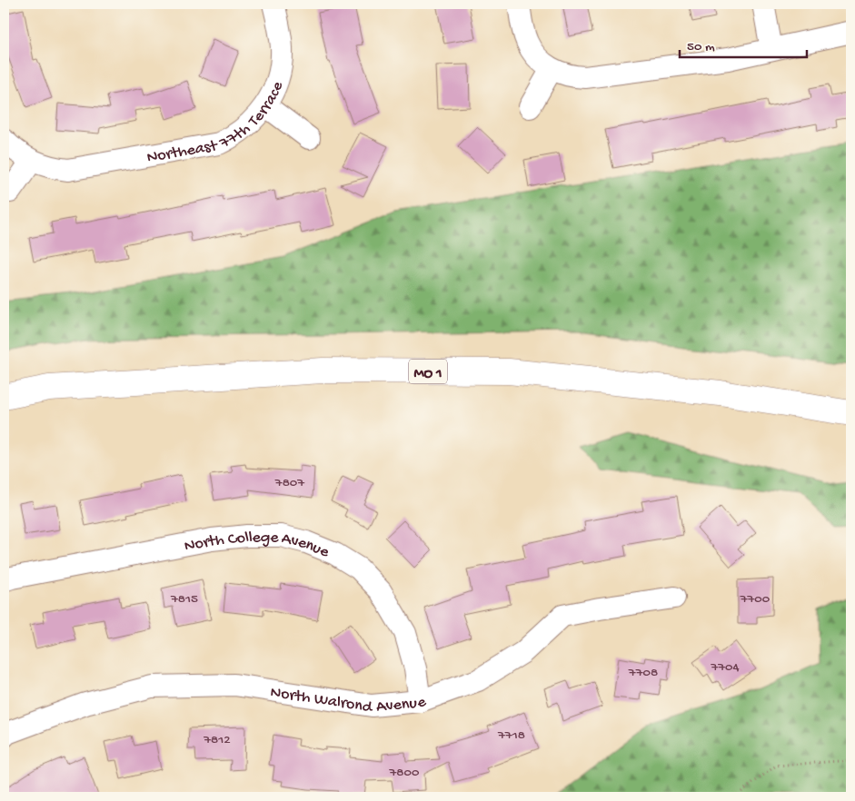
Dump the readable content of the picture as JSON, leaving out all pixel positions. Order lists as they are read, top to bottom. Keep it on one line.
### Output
{"streets":{"main road":["MO 1"],"street":["Northeast 77th Terrace","North College Avenue","North Walrond Avenue"]},"crossings":[["North College Avenue","North Walrond Avenue"]],"house_numbers":["7807","7815","7700","7704","7708","7718","7812","7800"],"scale_bar":"50 m"}
